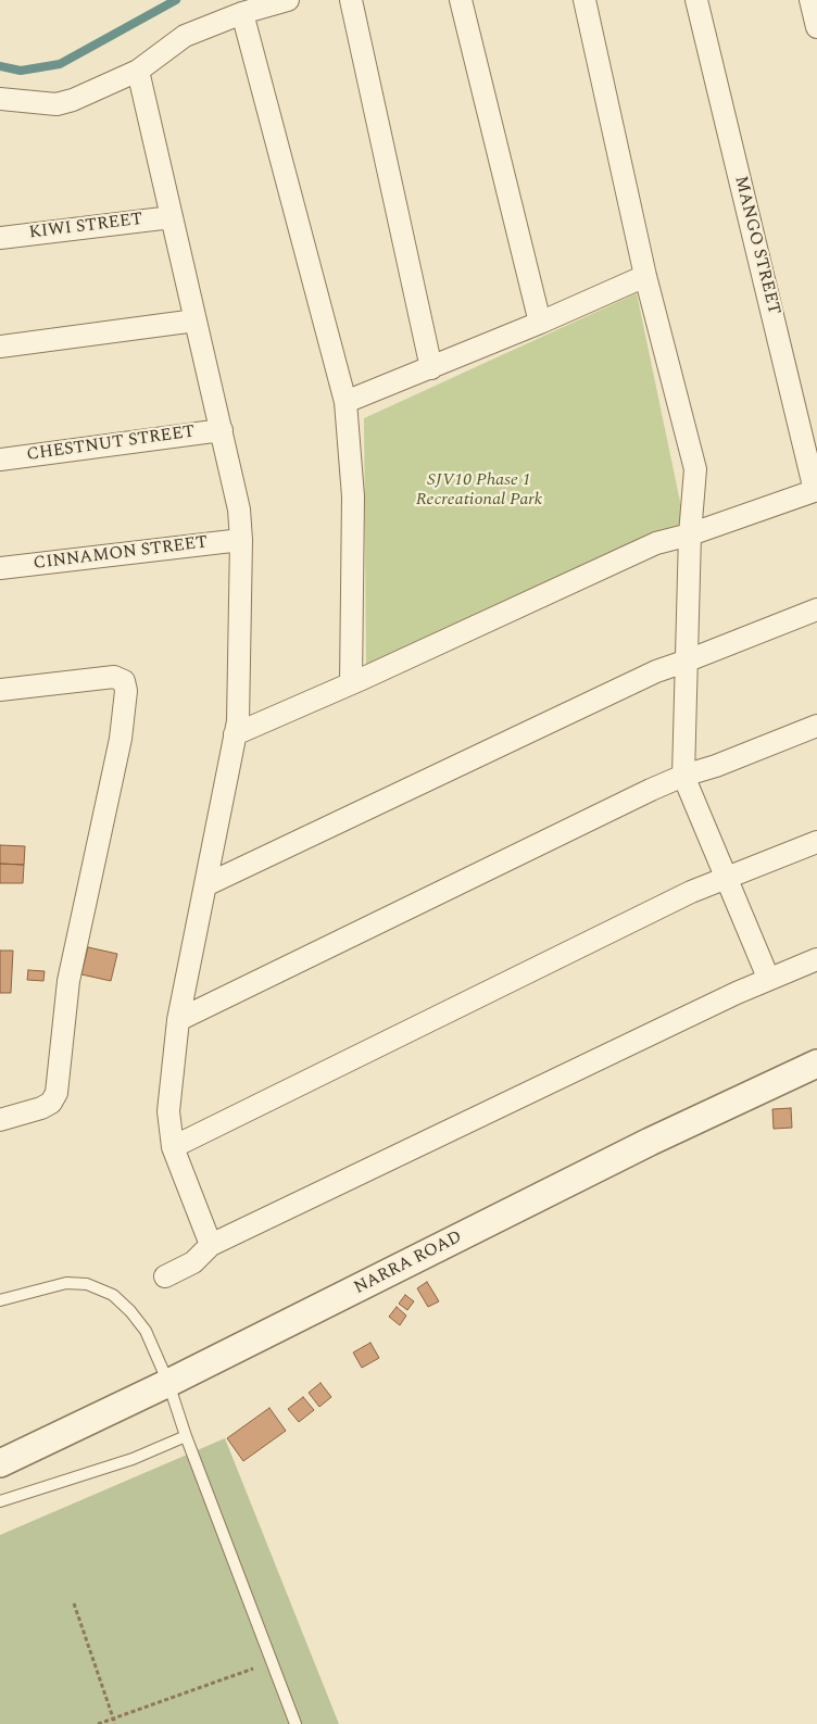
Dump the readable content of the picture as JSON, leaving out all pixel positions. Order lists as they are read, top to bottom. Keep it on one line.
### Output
{"streets":{"street":["KIWI STREET","MANGO STREET","CHESTNUT STREET","CINNAMON STREET","NARRA ROAD"]},"parks":["SJV10 Phase 1 Recreational Park"]}
